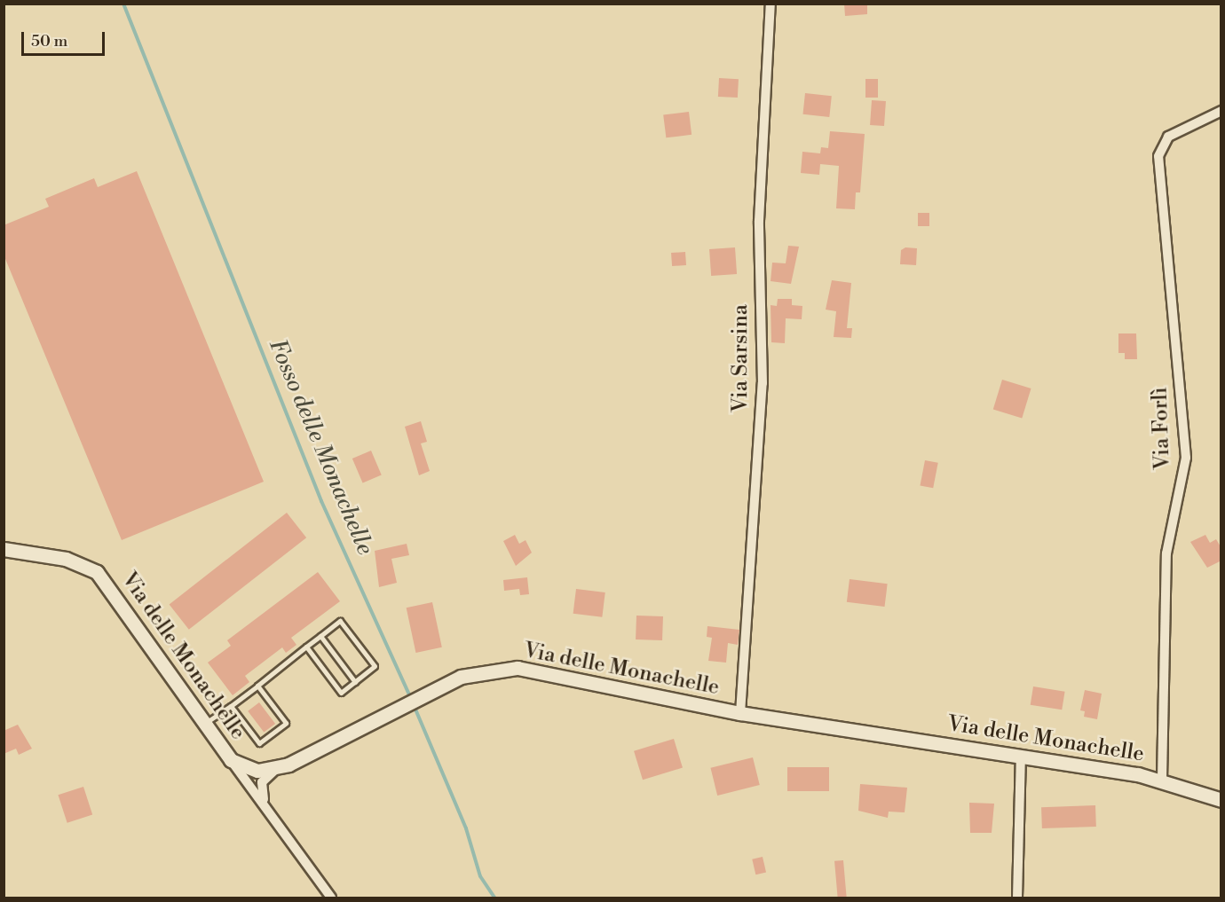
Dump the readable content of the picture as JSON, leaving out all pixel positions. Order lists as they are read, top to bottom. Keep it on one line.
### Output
{"streets":{"street":["Via Sarsina","Via Forlì","Via delle Monachelle"]},"crossings":[["Via Sarsina","Via delle Monachelle"],["Via Forlì","Via delle Monachelle"]],"water":["Fosso delle Monachelle"],"scale_bar":"50 m"}
